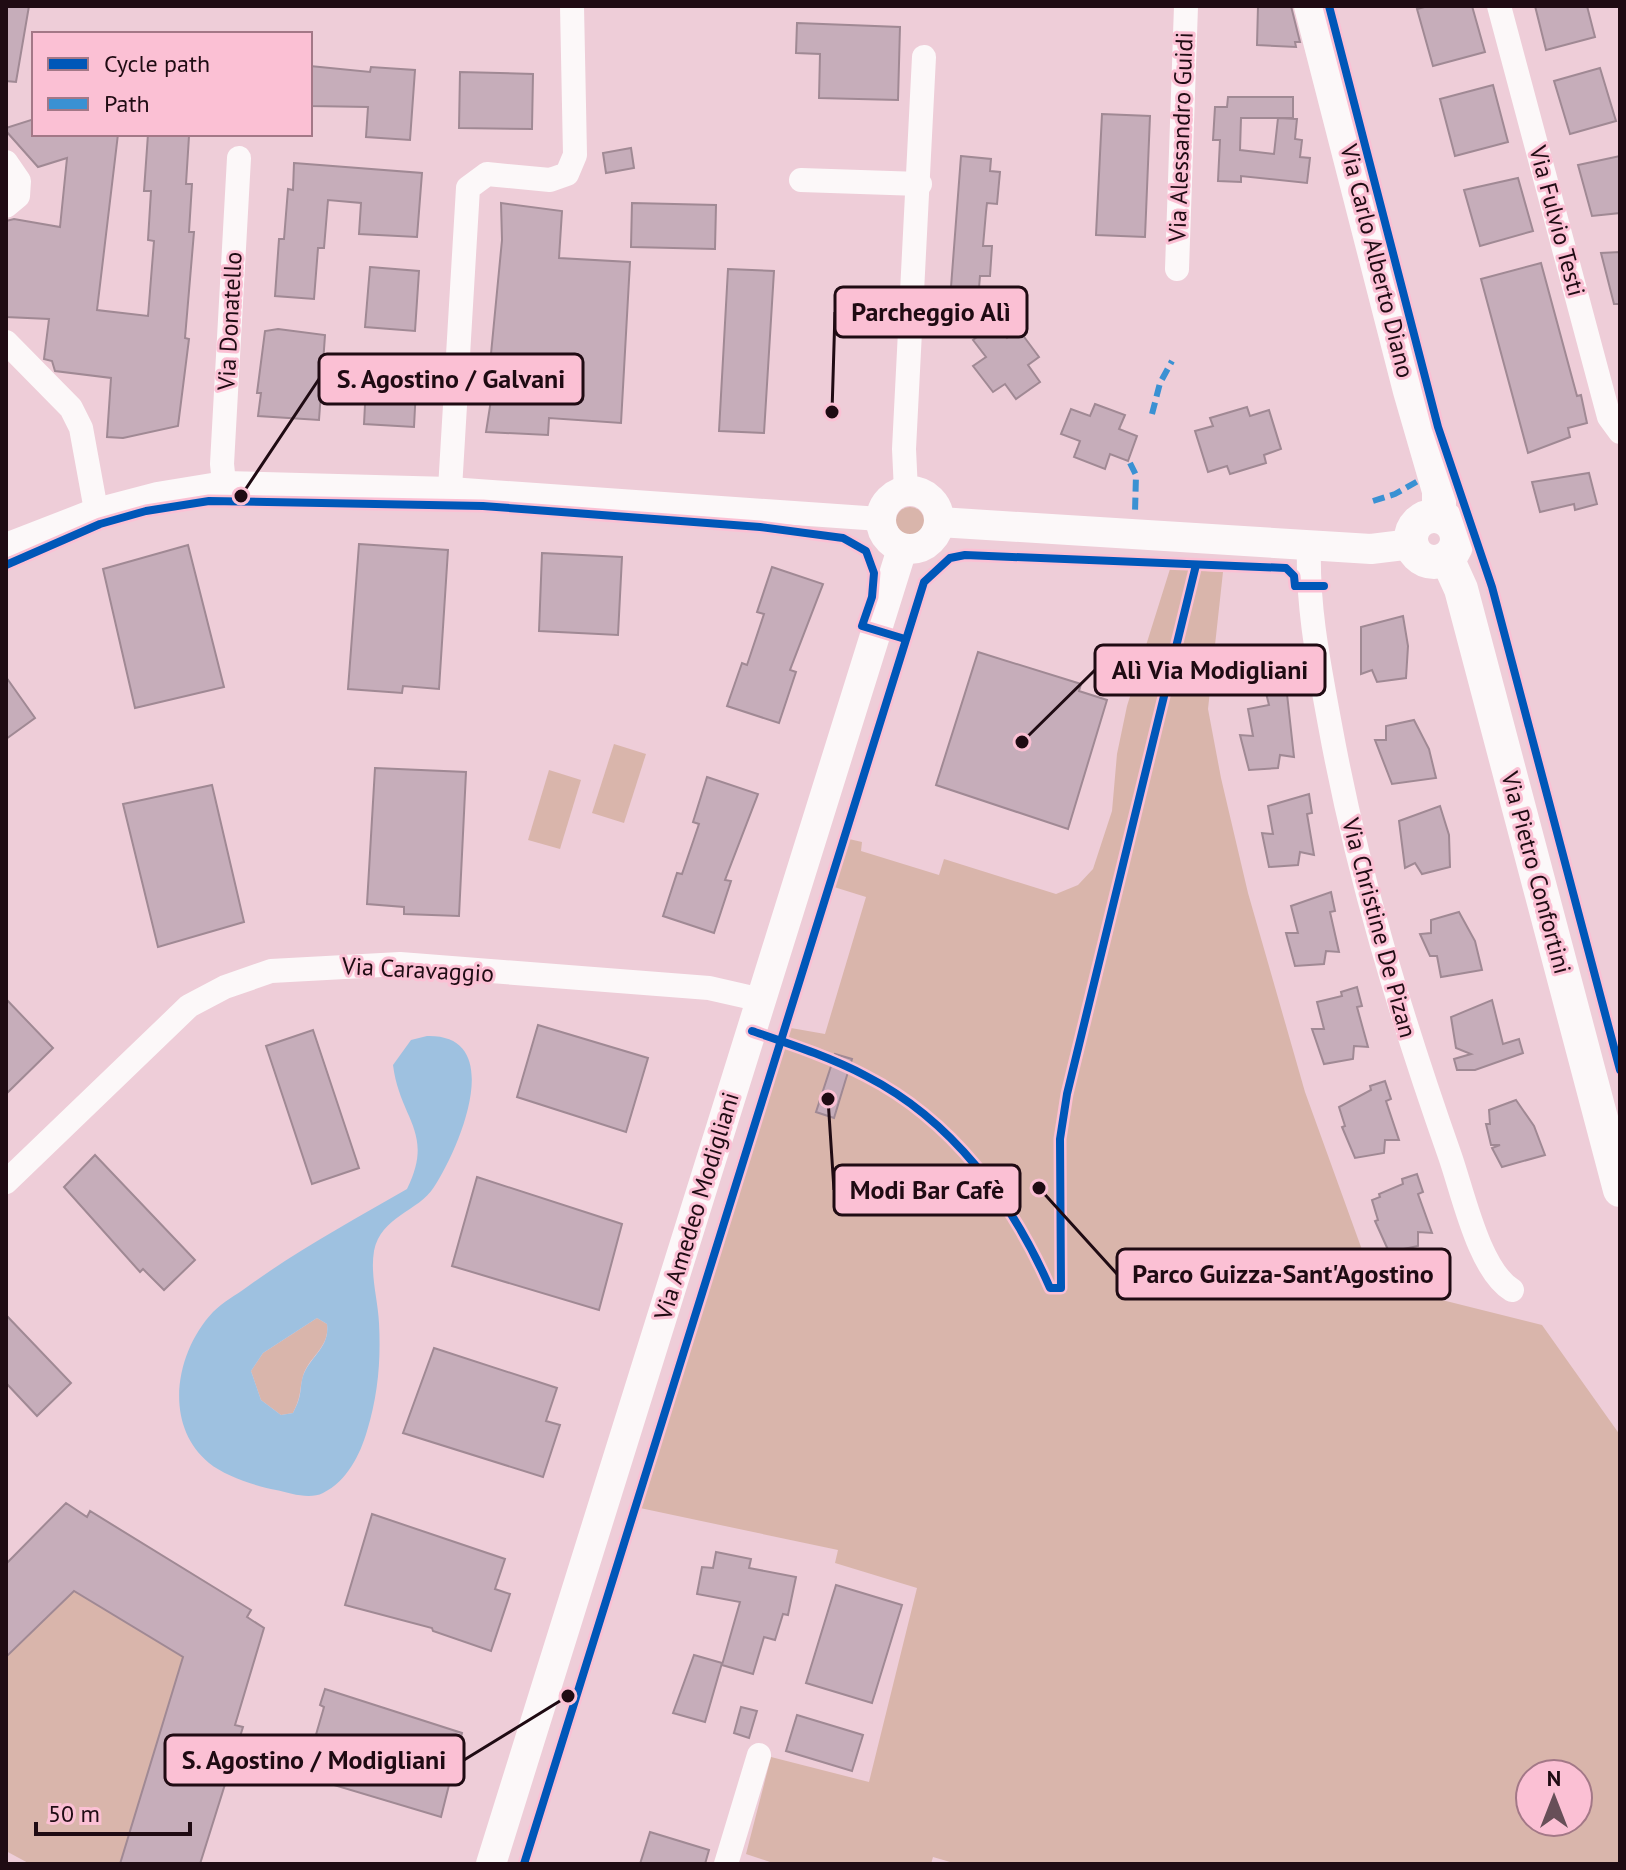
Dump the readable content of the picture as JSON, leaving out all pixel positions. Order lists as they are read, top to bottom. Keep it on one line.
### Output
{"streets":{"main road":["Via Carlo Alberto Diano","Via Pietro Confortini"],"street":["Via Alessandro Guidi","Via Fulvio Testi","Via Donatello","Via Christine De Pizan","Via Caravaggio","Via Amedeo Modigliani"]},"crossings":[["Via Carlo Alberto Diano","Via Pietro Confortini"],["Via Caravaggio","Via Amedeo Modigliani"]],"places":["Parcheggio Alì","S. Agostino / Galvani","Alì Via Modigliani","Modi Bar Cafè","Parco Guizza-Sant'Agostino","S. Agostino / Modigliani"],"legend":["Cycle path","Path"],"scale_bar":"50 m","north":"top"}
